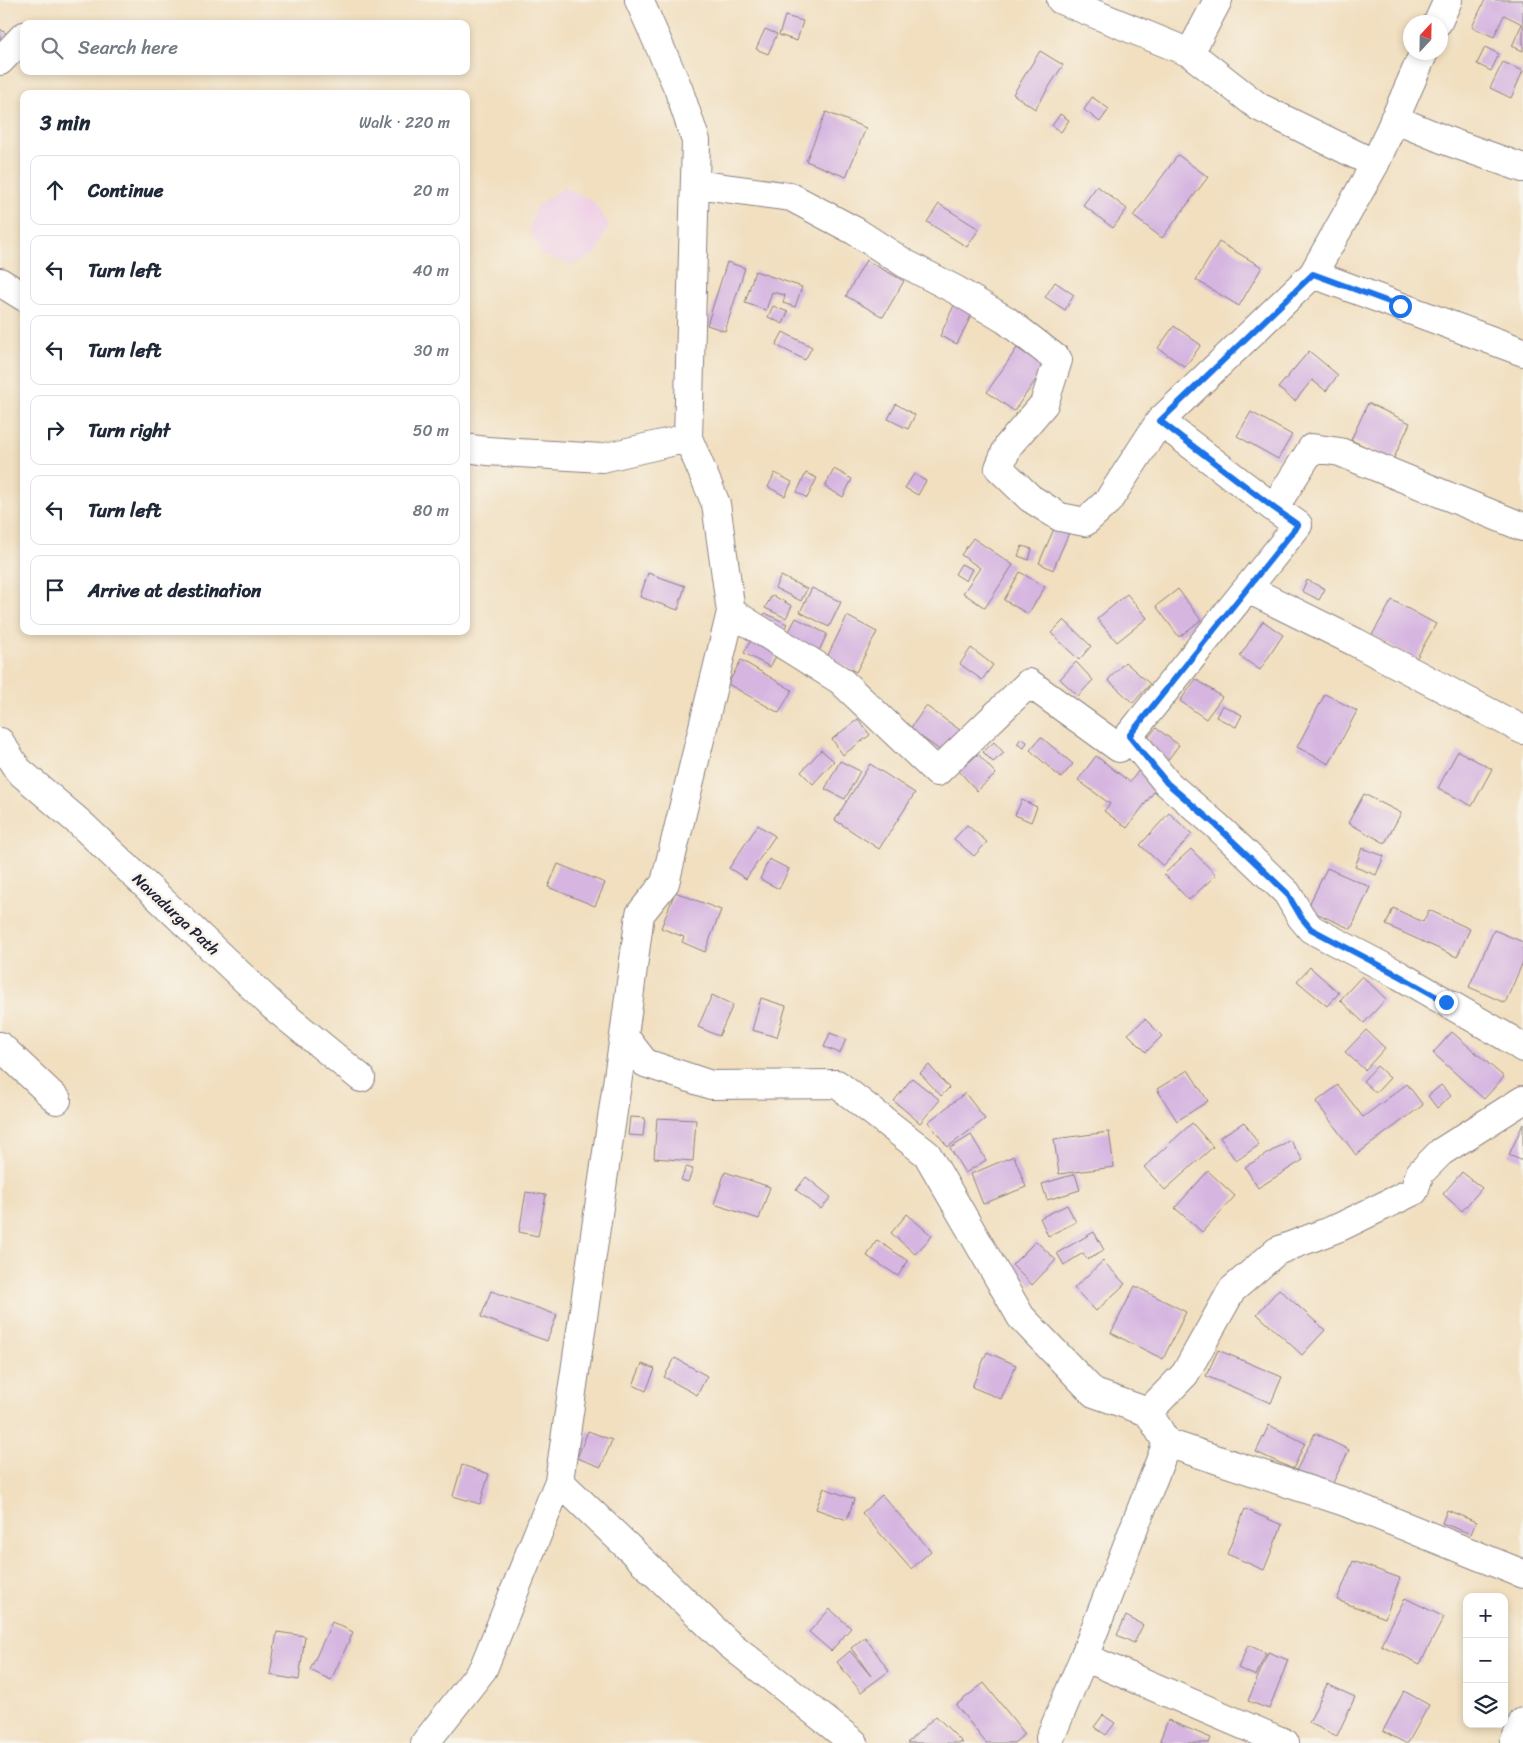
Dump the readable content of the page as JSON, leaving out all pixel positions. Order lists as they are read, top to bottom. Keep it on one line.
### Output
{"streets":{"street":["Navadurga Path"]},"north":"top","page":{"search":"Search here","heading":["3 min","Walk · 220 m"],"list":[["Continue","20 m"],["Turn left","40 m"],["Turn left","30 m"],["Turn right","50 m"],["Turn left","80 m"],"Arrive at destination"],"map_buttons":["+","−"]}}
